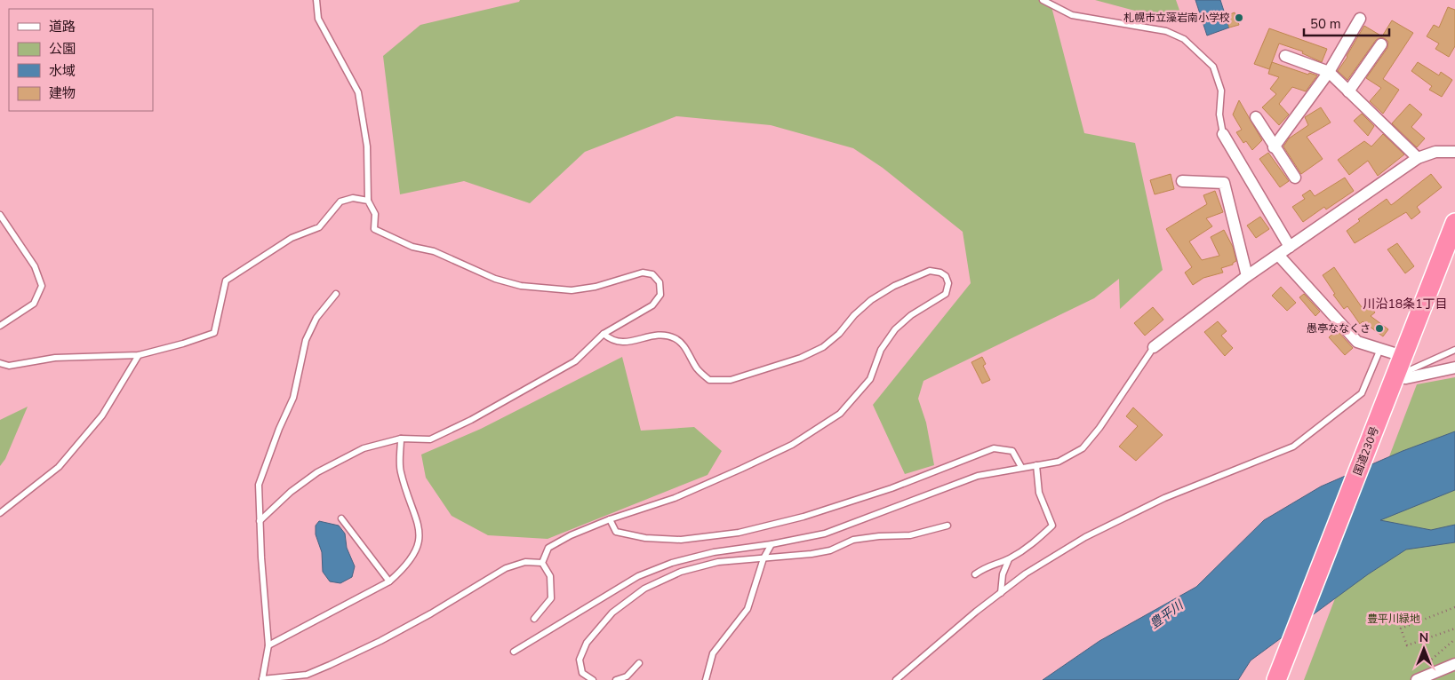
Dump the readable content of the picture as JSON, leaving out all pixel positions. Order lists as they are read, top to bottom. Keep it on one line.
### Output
{"streets":{"highway":["国道230号"]},"districts":["川沿18条1丁目"],"water":["豊平川"],"parks":["豊平川緑地"],"places":["札幌市立藻岩南小学校","愚亭ななくさ"],"legend":["道路","公園","水域","建物"],"scale_bar":"50 m","north":"top"}
